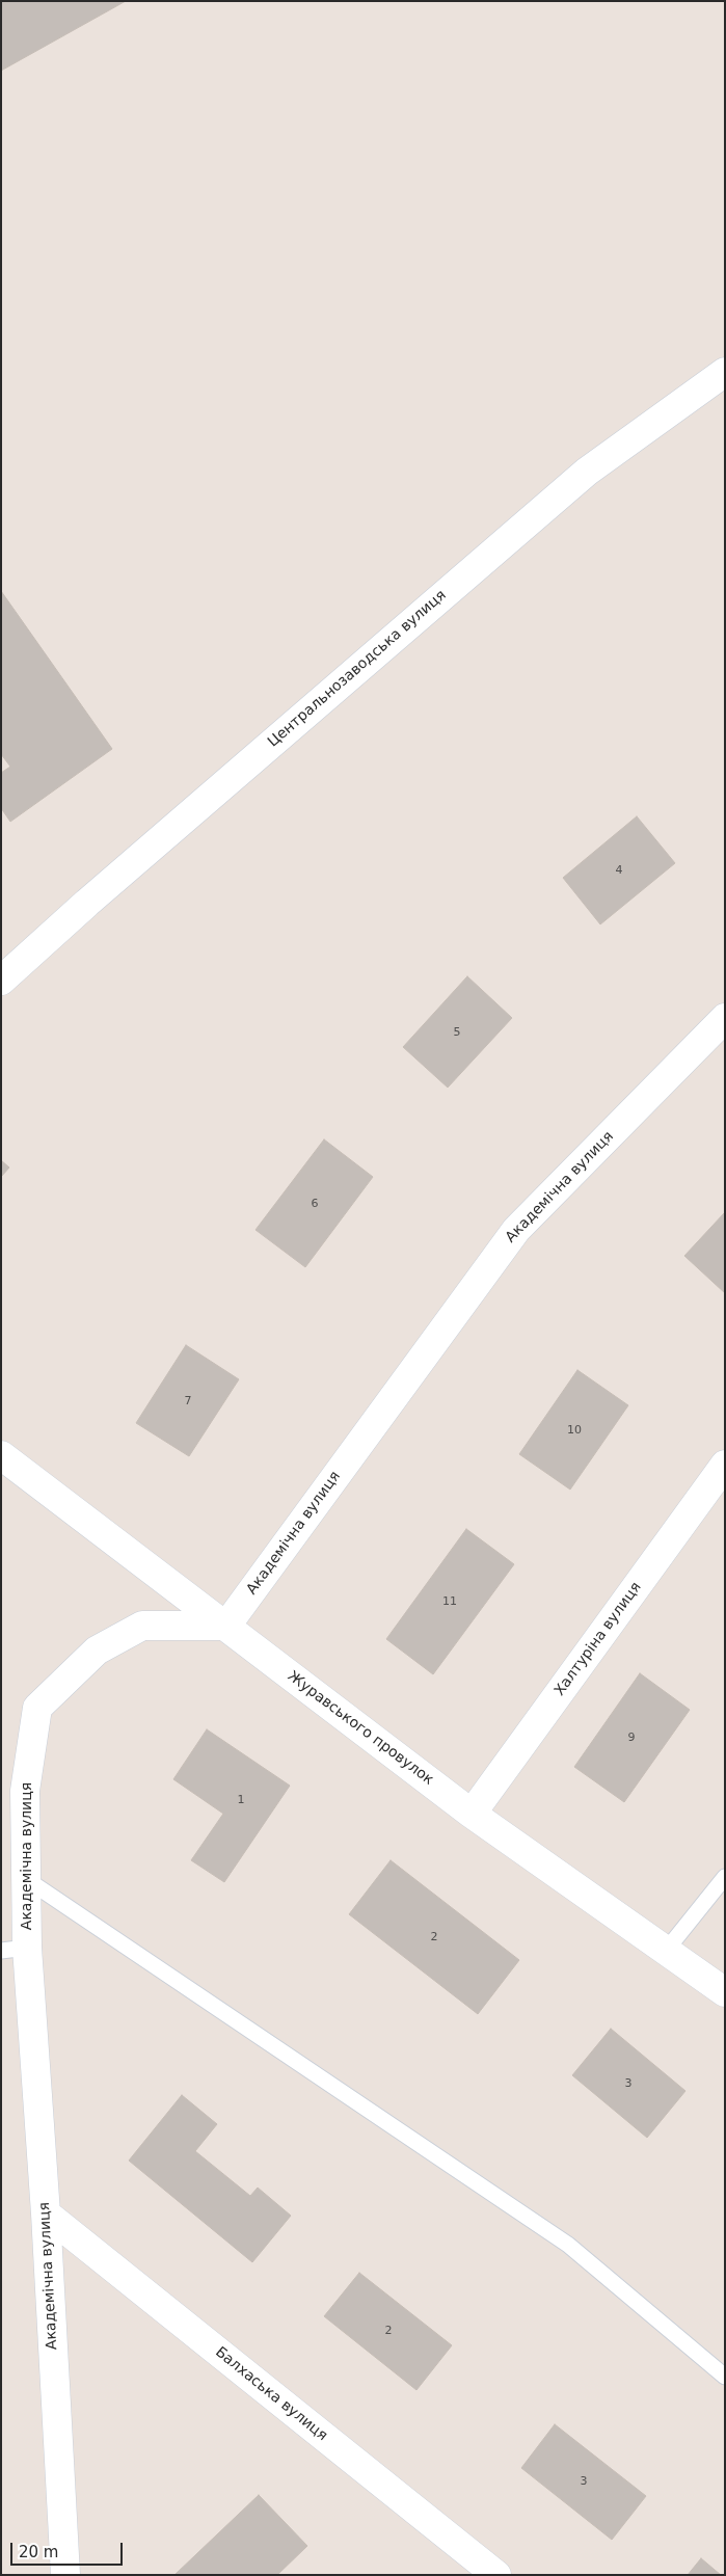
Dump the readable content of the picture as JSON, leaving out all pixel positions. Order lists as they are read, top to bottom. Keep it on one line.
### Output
{"streets":{"street":["Центральнозаводська вулиця","Академічна вулиця","Халтуріна вулиця","Журавського провулок","Балхаська вулиця"]},"crossings":[["Академічна вулиця","Журавського провулок"],["Академічна вулиця","Балхаська вулиця"],["Халтуріна вулиця","Журавського провулок"]],"house_numbers":["4","5","6","7","10","11","9","1","2","3","2","3"],"scale_bar":"20 m"}
